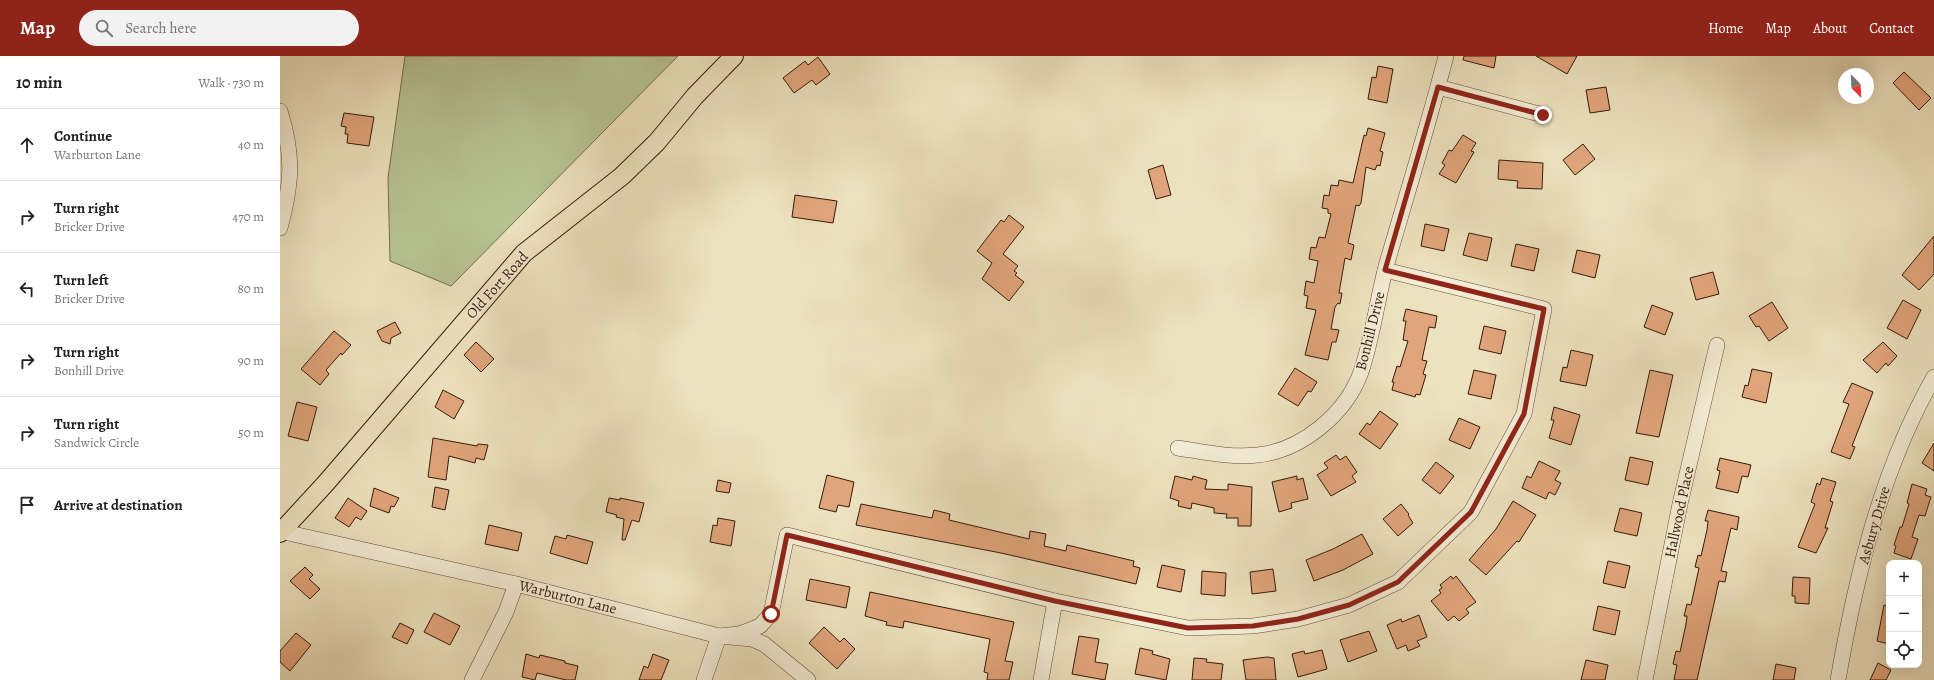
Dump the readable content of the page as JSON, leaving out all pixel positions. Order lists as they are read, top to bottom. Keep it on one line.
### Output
{"streets":{"main road":["Old Fort Road"],"street":["Bonhill Drive","Hallwood Place","Asbury Drive","Warburton Lane"]},"crossings":[["Old Fort Road","Warburton Lane"]],"north":"bottom right","page":{"header":"Map","search":"Search here","nav":["Home","Map","About","Contact"],"heading":["10 min","Walk · 730 m"],"list":[["Continue","Warburton Lane","40 m"],["Turn right","Bricker Drive","470 m"],["Turn left","Bricker Drive","80 m"],["Turn right","Bonhill Drive","90 m"],["Turn right","Sandwick Circle","50 m"],"Arrive at destination"],"map_buttons":["+","−"]}}
